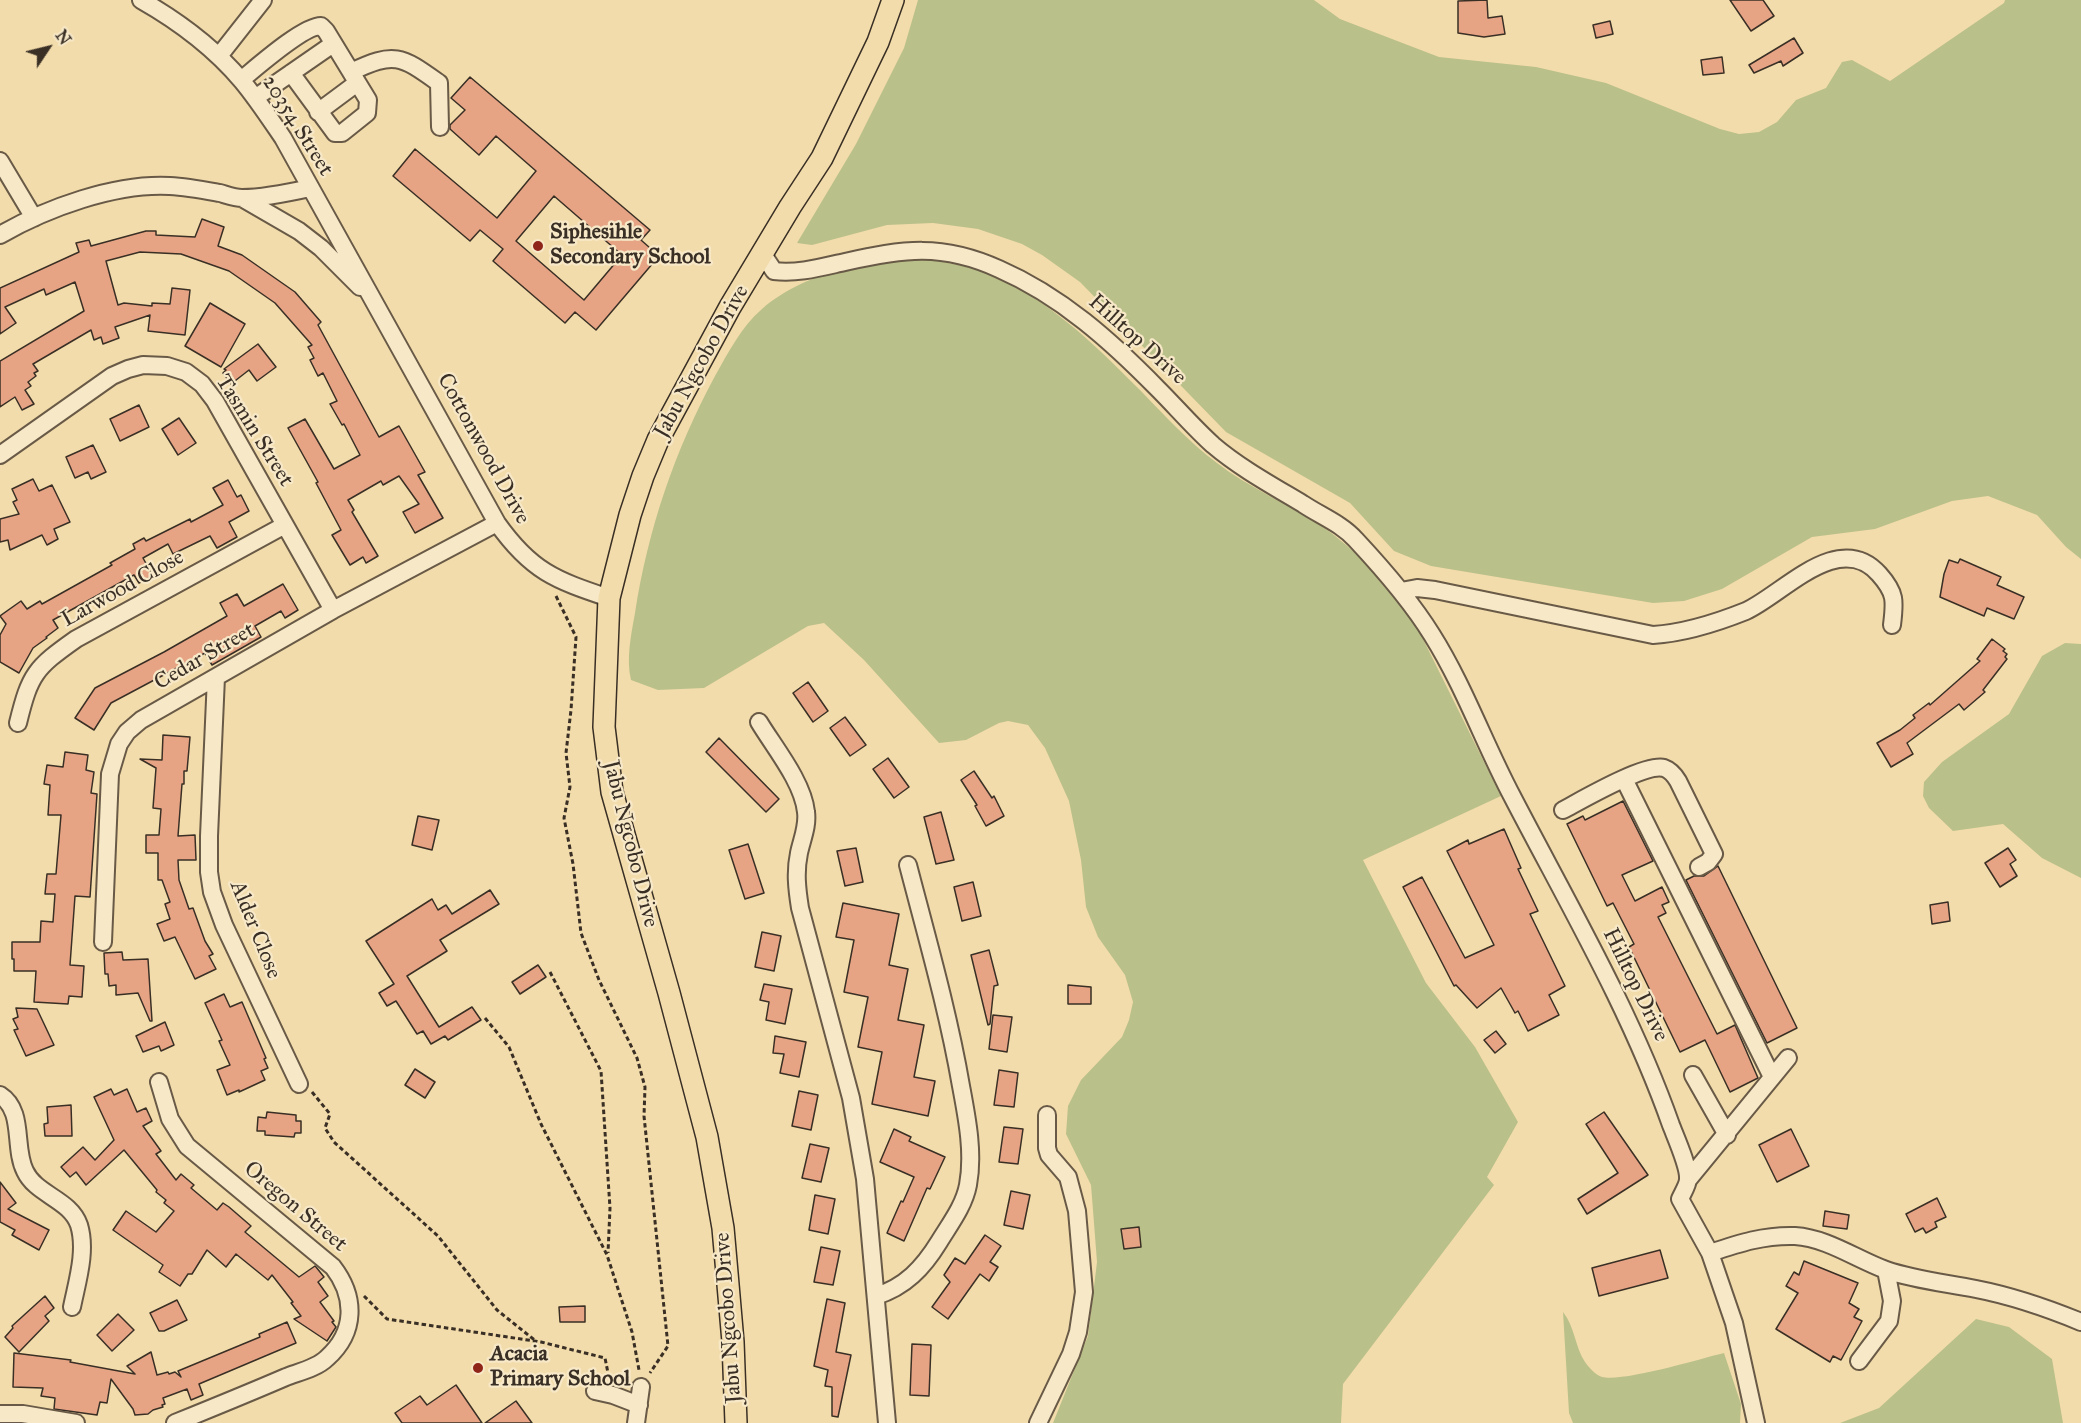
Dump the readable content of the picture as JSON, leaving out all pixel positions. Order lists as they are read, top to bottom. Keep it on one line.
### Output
{"streets":{"main road":["Jabu Ngcobo Drive"],"street":["20354 Street","Hilltop Drive","Tasmin Street","Cottonwood Drive","Larwood Close","Cedar Street","Alder Close","Oregon Street"]},"crossings":[["20354 Street","Cottonwood Drive"],["Hilltop Drive","Jabu Ngcobo Drive"],["Jabu Ngcobo Drive","Cottonwood Drive"],["Tasmin Street","Larwood Close"],["Tasmin Street","Cedar Street"],["Cottonwood Drive","Cedar Street"],["Cedar Street","Alder Close"]],"places":["Siphesihle Secondary School","Acacia Primary School"],"north":"top right"}
